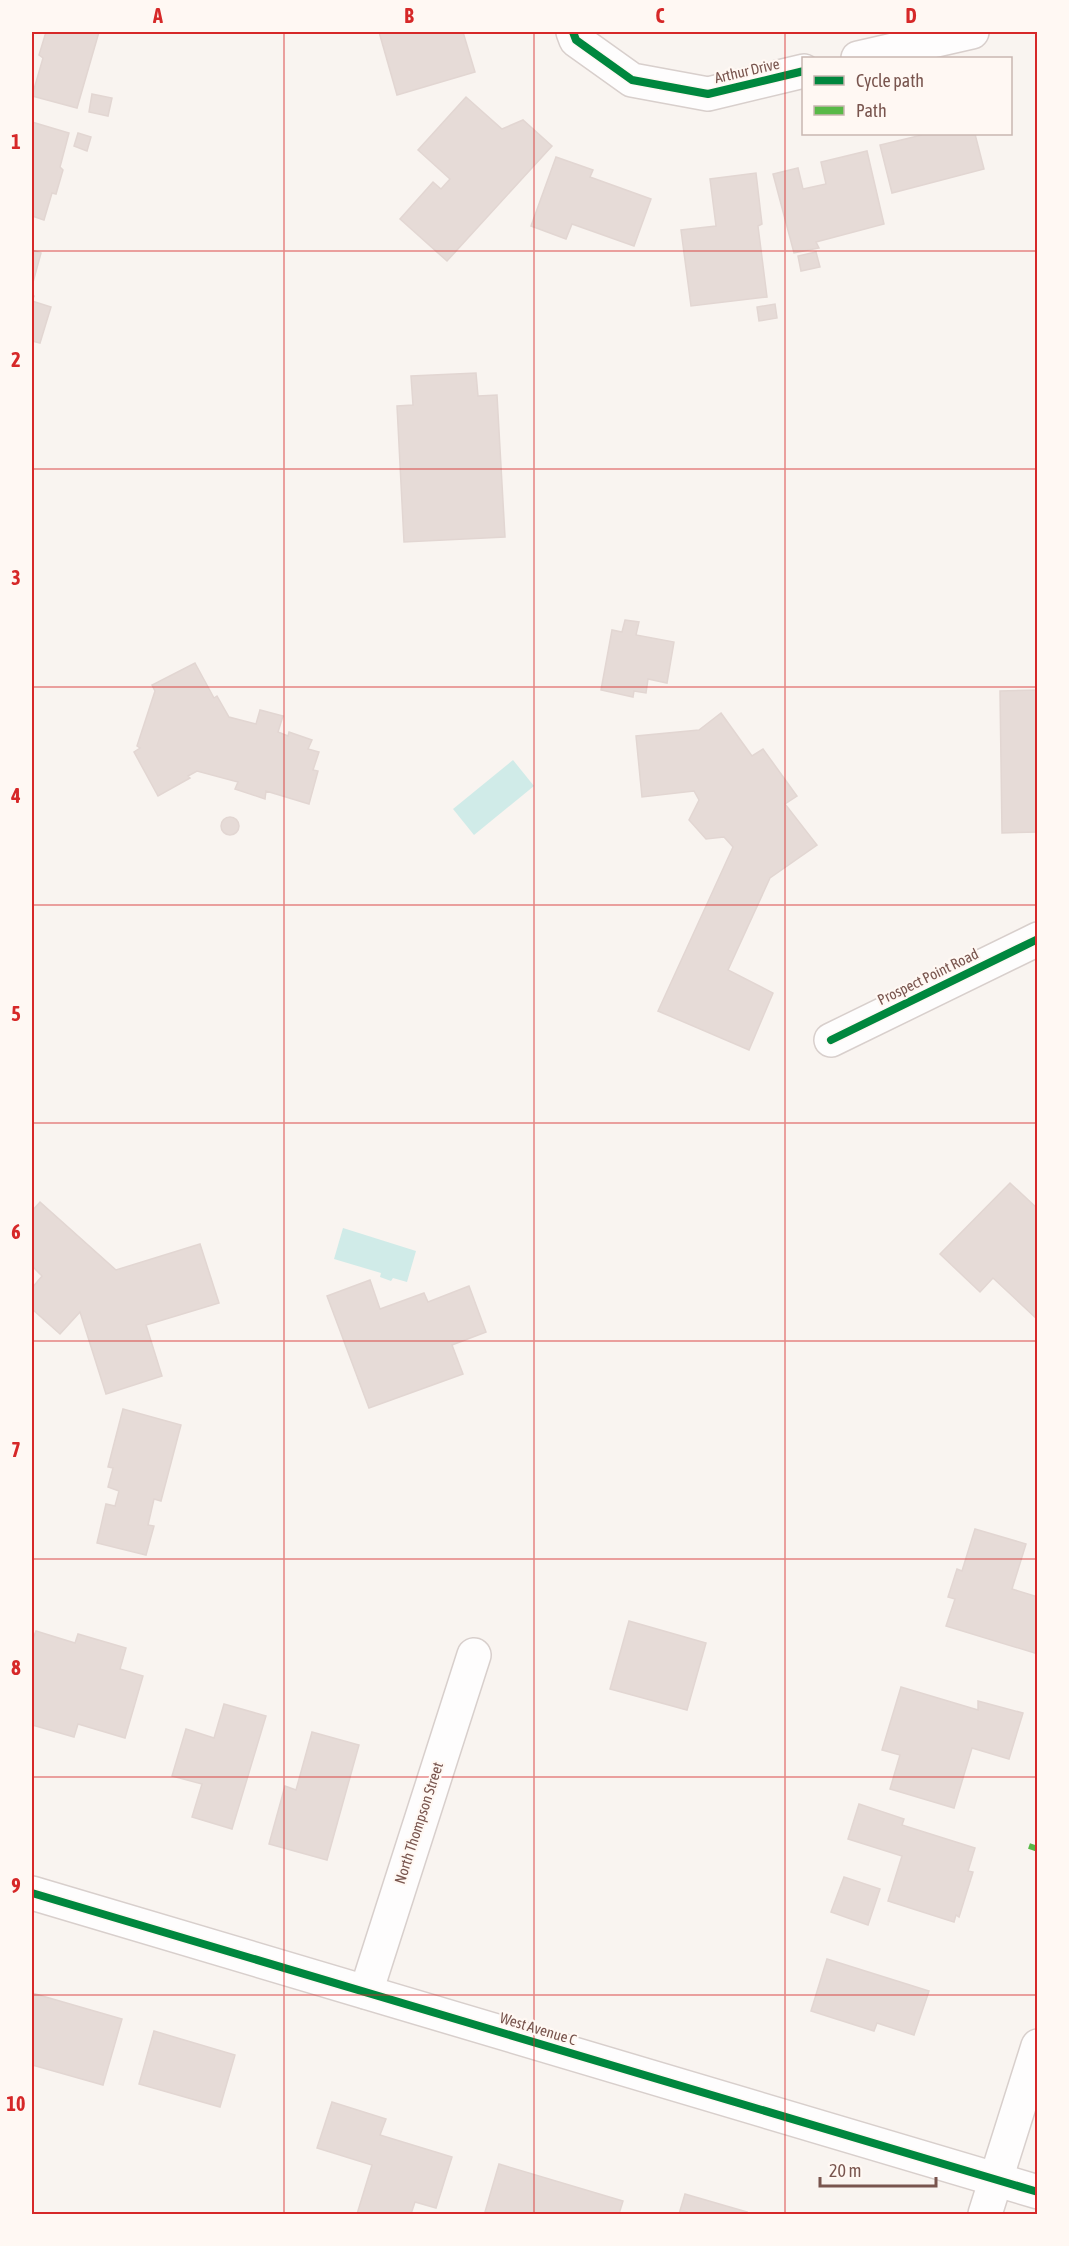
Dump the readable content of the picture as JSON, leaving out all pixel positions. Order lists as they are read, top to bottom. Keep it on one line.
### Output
{"streets":{"street":["Arthur Drive","Prospect Point Road","North Thompson Street","West Avenue C"]},"crossings":[["North Thompson Street","West Avenue C"]],"legend":["Cycle path","Path"],"scale_bar":"20 m","grid":{"columns":["A","B","C","D"],"rows":["1","2","3","4","5","6","7","8","9","10"]}}
